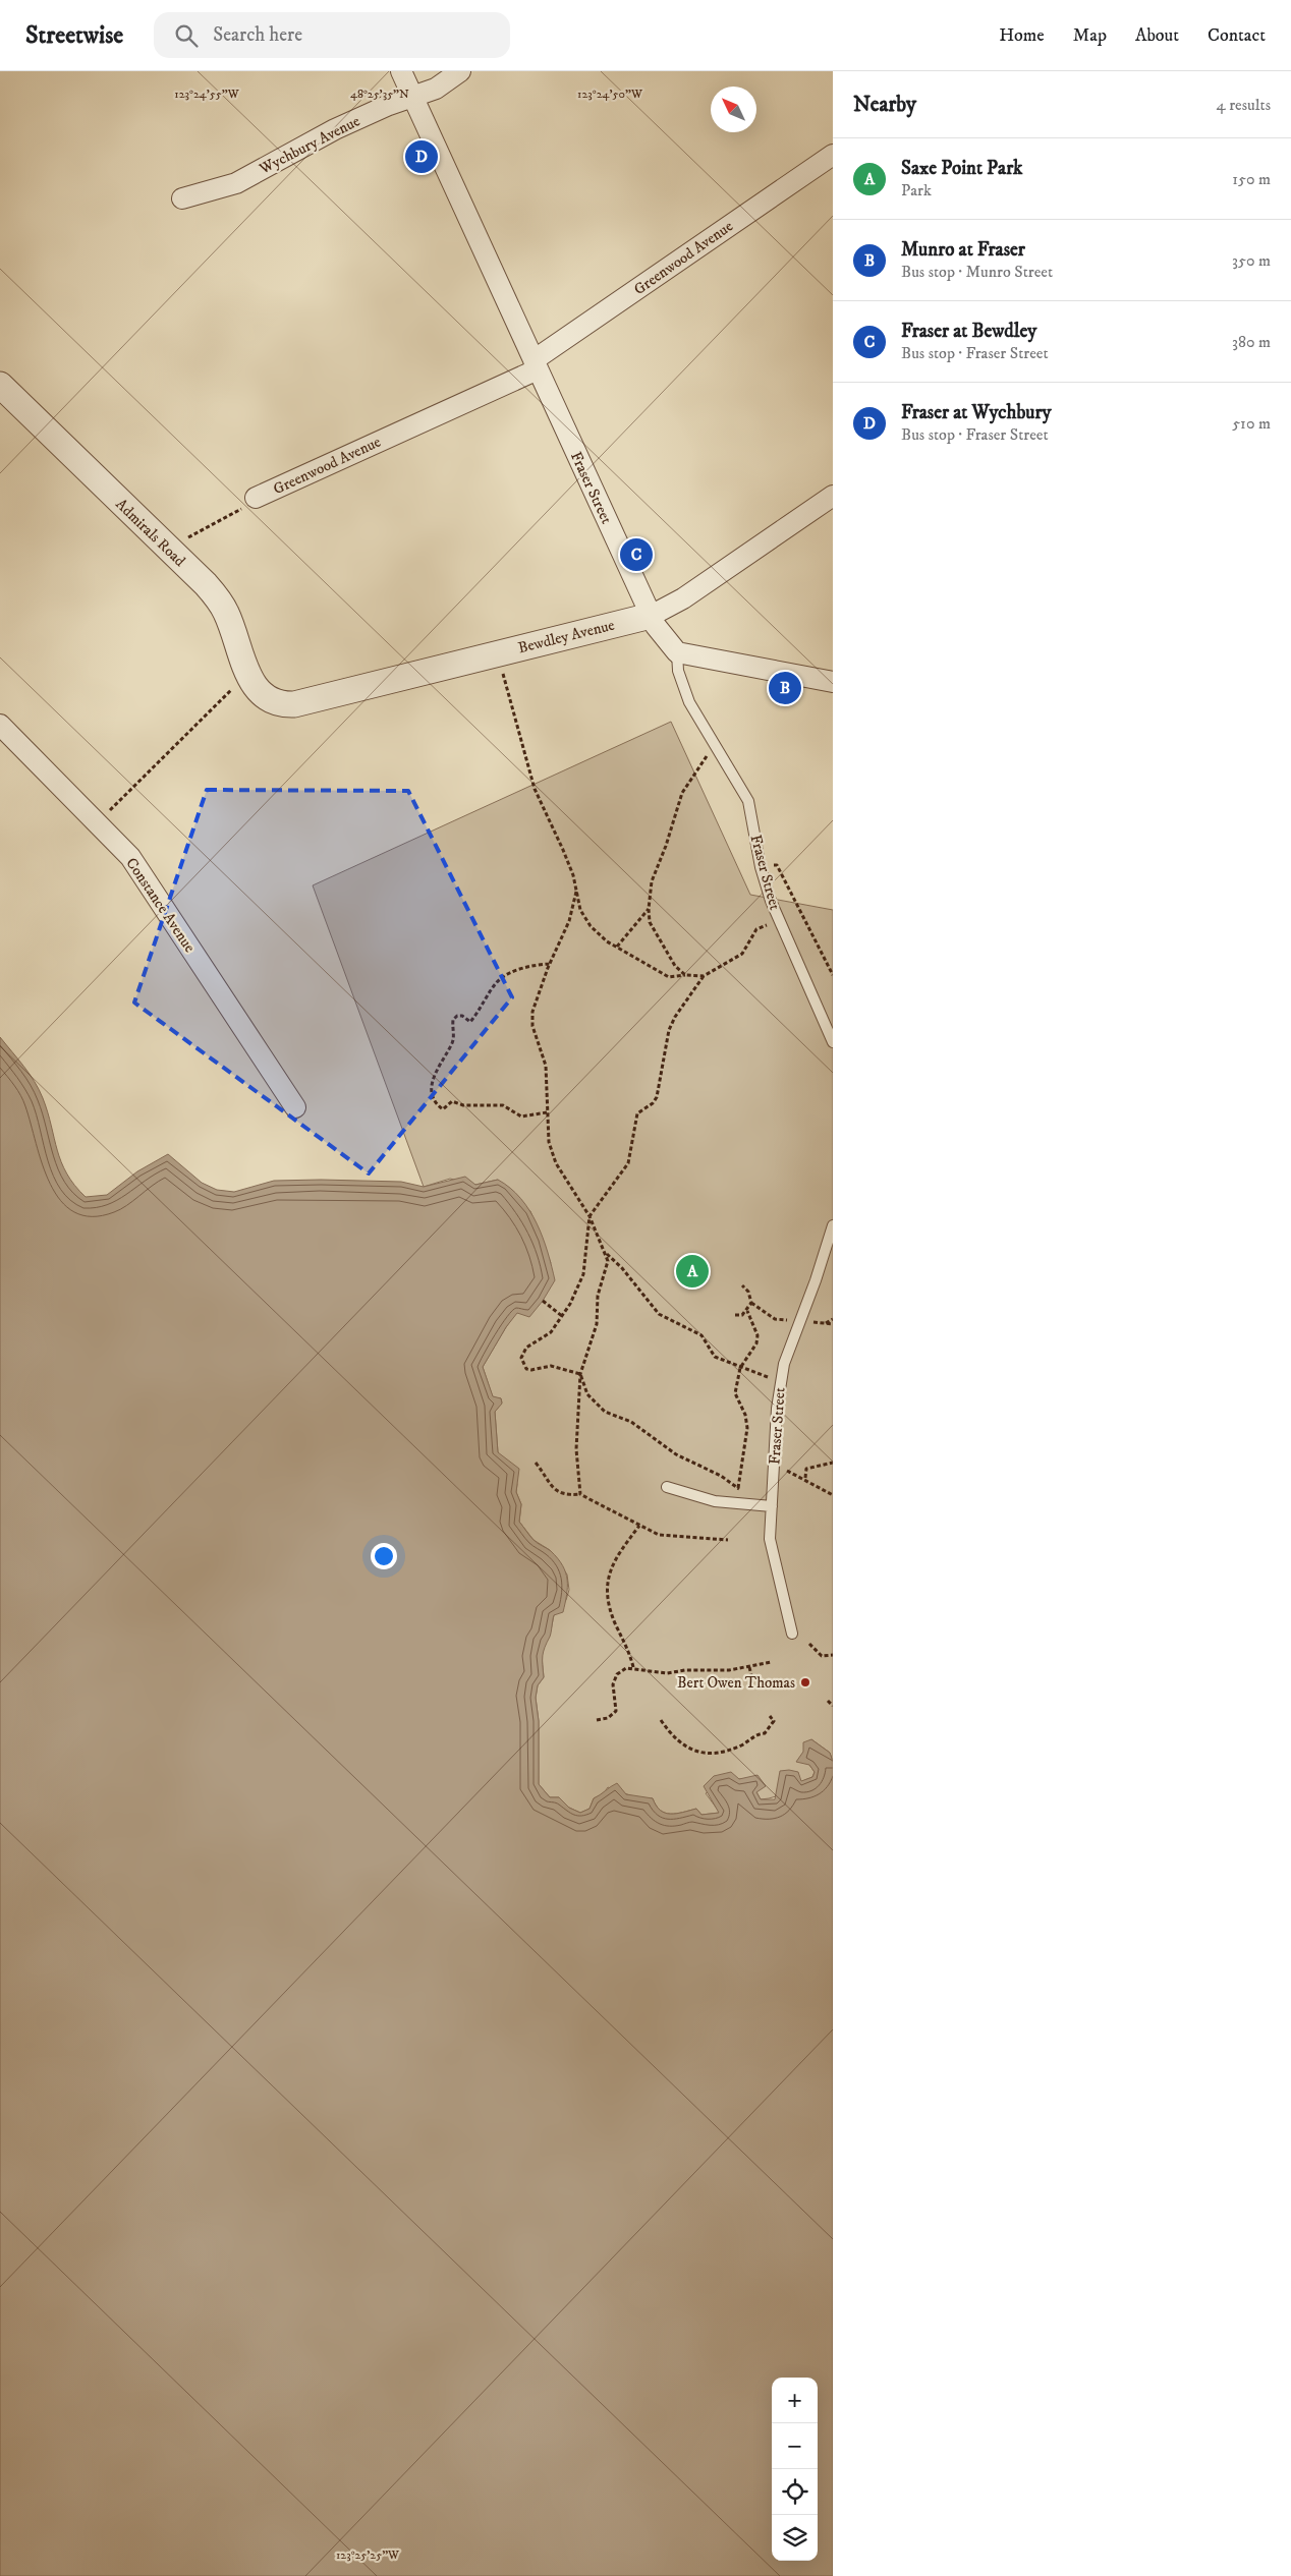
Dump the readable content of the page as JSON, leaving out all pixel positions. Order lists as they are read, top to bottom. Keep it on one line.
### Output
{"streets":{"street":["Wychbury Avenue","Greenwood Avenue","Fraser Street","Admirals Road","Bewdley Avenue","Constance Avenue"]},"crossings":[["Wychbury Avenue","Fraser Street"],["Greenwood Avenue","Fraser Street"],["Fraser Street","Bewdley Avenue"],["Admirals Road","Bewdley Avenue"]],"places":["Bert Owen Thomas"],"north":"top left","page":{"header":"Streetwise","search":"Search here","nav":["Home","Map","About","Contact"],"heading":["Nearby","4 results"],"list":[{"mark":"A","name":"Saxe Point Park","note":"Park","value":"150 m"},{"mark":"B","name":"Munro at Fraser","note":"Bus stop · Munro Street","value":"350 m"},{"mark":"C","name":"Fraser at Bewdley","note":"Bus stop · Fraser Street","value":"380 m"},{"mark":"D","name":"Fraser at Wychbury","note":"Bus stop · Fraser Street","value":"510 m"}],"pins":["D","C","B","A"],"map_buttons":["+","−"]},"coordinates":["123°24'55\"W","123°24'50\"W","48°25'35\"N","123°25'25\"W"]}
